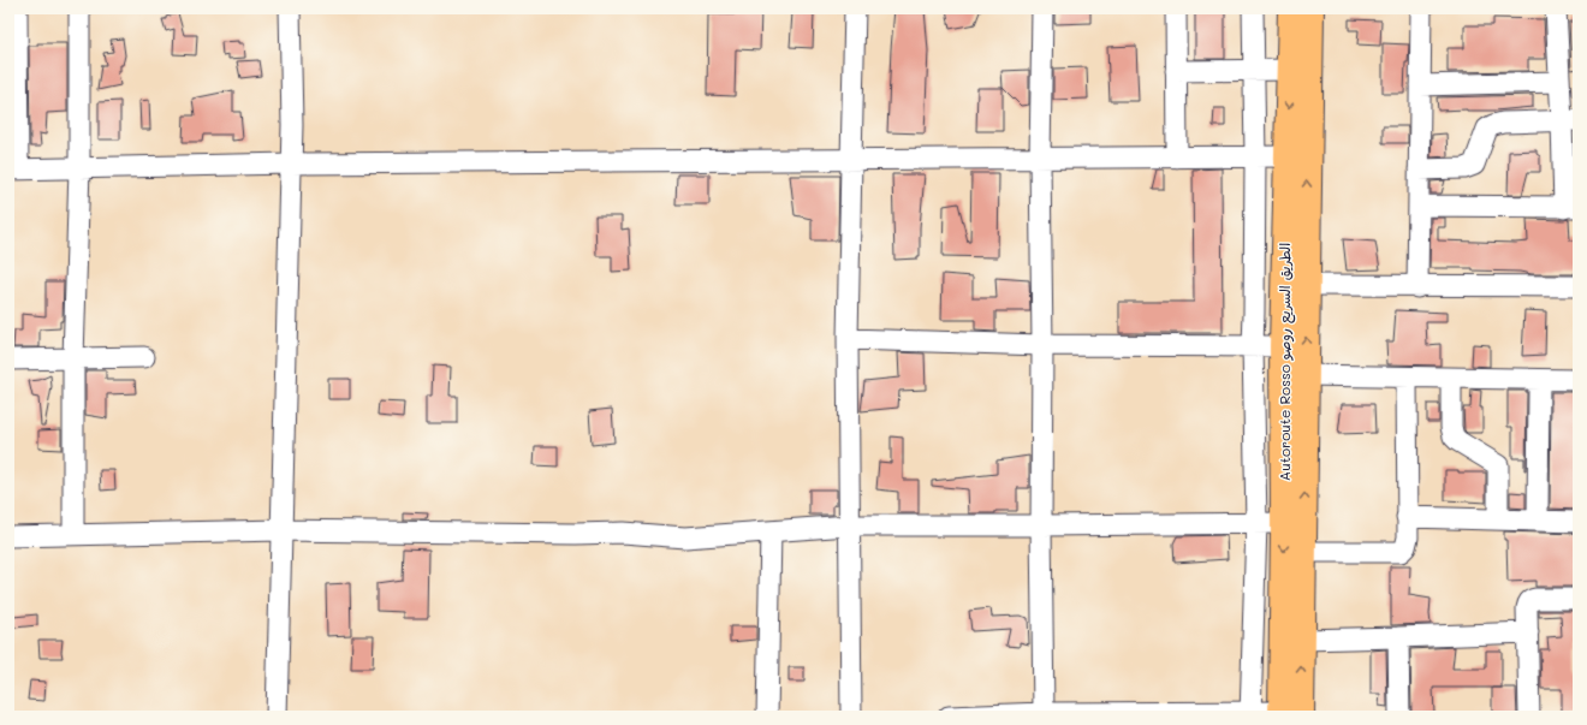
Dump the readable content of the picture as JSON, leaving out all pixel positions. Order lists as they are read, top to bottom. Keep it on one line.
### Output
{"streets":{"highway":["Autoroute Rosso الطريق السريع روصو"]}}
